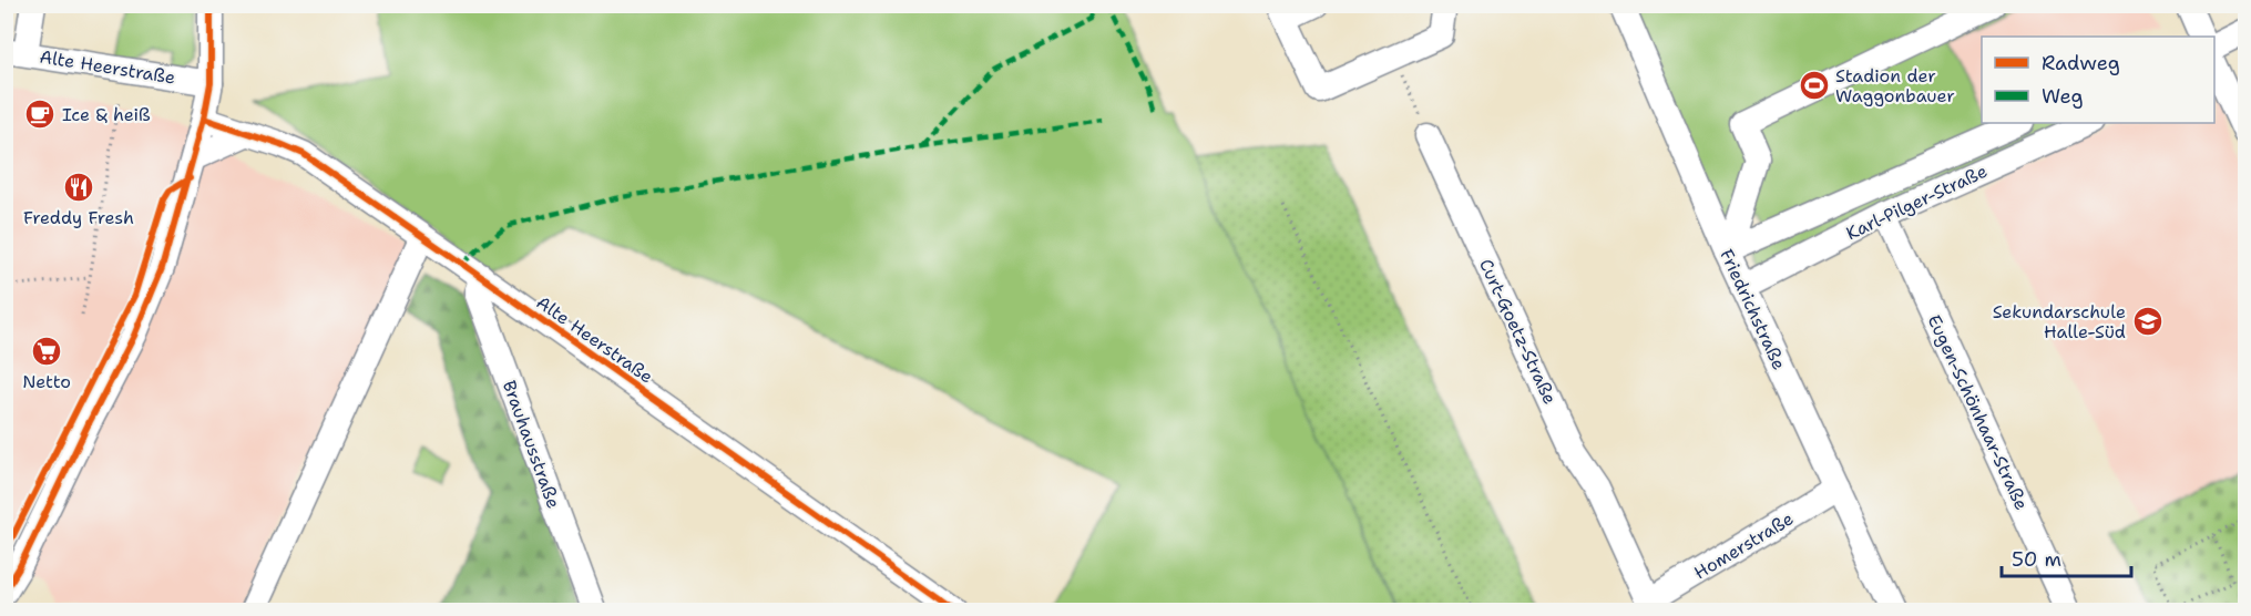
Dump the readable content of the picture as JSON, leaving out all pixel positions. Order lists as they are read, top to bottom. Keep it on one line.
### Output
{"streets":{"street":["Alte Heerstraße","Karl-Pilger-Straße","Friedrichstraße","Curt-Goetz-Straße","Eugen-Schönhaar-Straße","Brauhausstraße","Homerstraße"]},"crossings":[["Alte Heerstraße","Brauhausstraße"],["Karl-Pilger-Straße","Friedrichstraße"],["Karl-Pilger-Straße","Eugen-Schönhaar-Straße"],["Friedrichstraße","Homerstraße"],["Curt-Goetz-Straße","Homerstraße"]],"places":{"sports":["Stadion der Waggonbauer"],"cafe":["Ice & heiß"],"restaurant":["Freddy Fresh"],"school or university":["Sekundarschule Halle-Süd"],"supermarket":["Netto"]},"legend":["Radweg","Weg"],"scale_bar":"50 m"}
